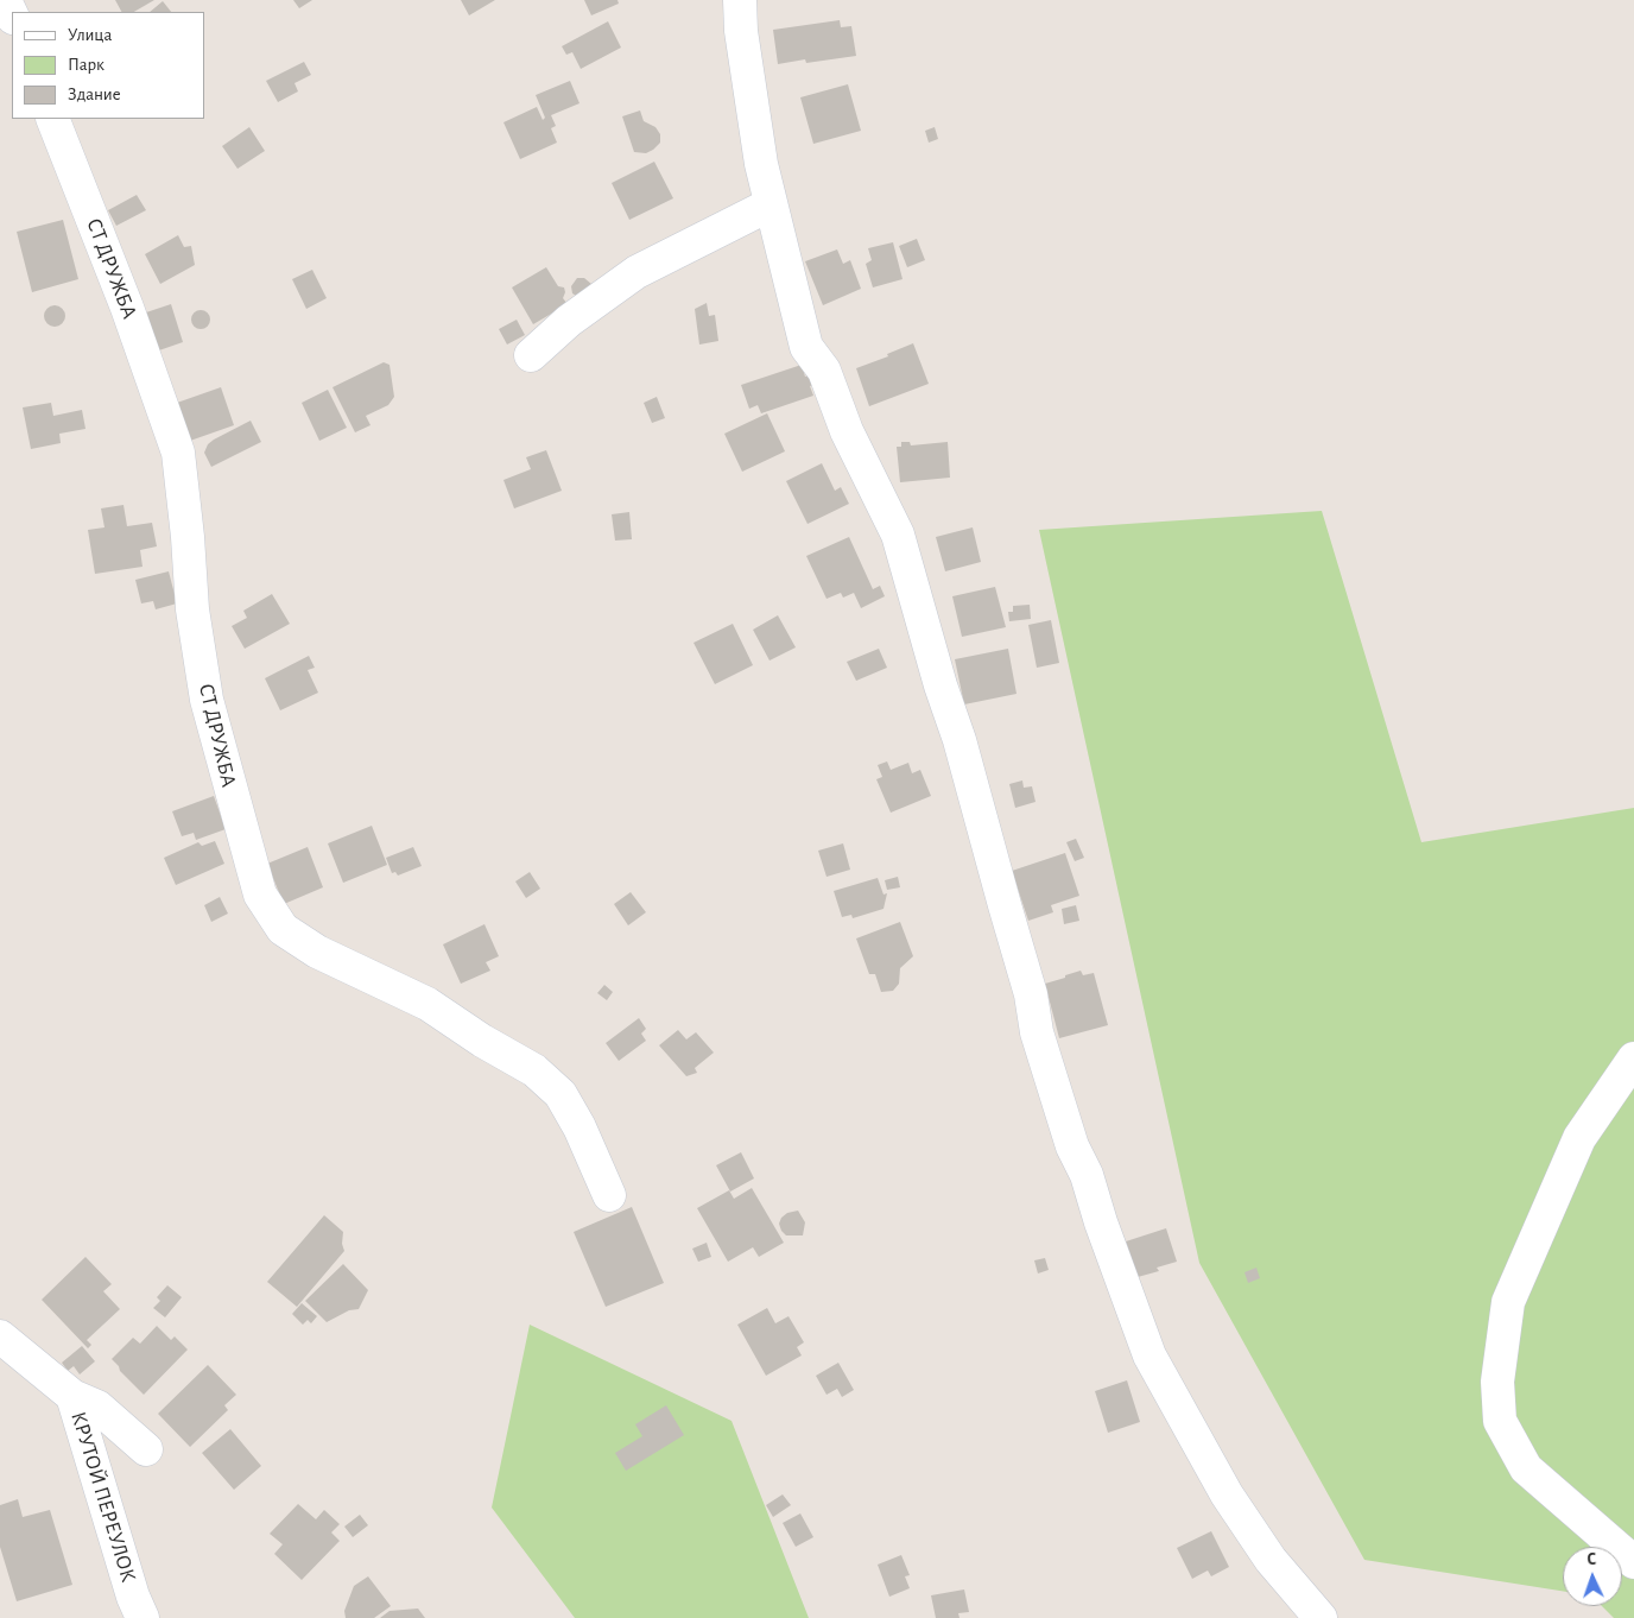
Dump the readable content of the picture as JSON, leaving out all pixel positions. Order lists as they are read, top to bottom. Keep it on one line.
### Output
{"streets":{"street":["СТ ДРУЖБА","КРУТОЙ ПЕРЕУЛОК"]},"legend":["Улица","Парк","Здание"],"north":"top"}
